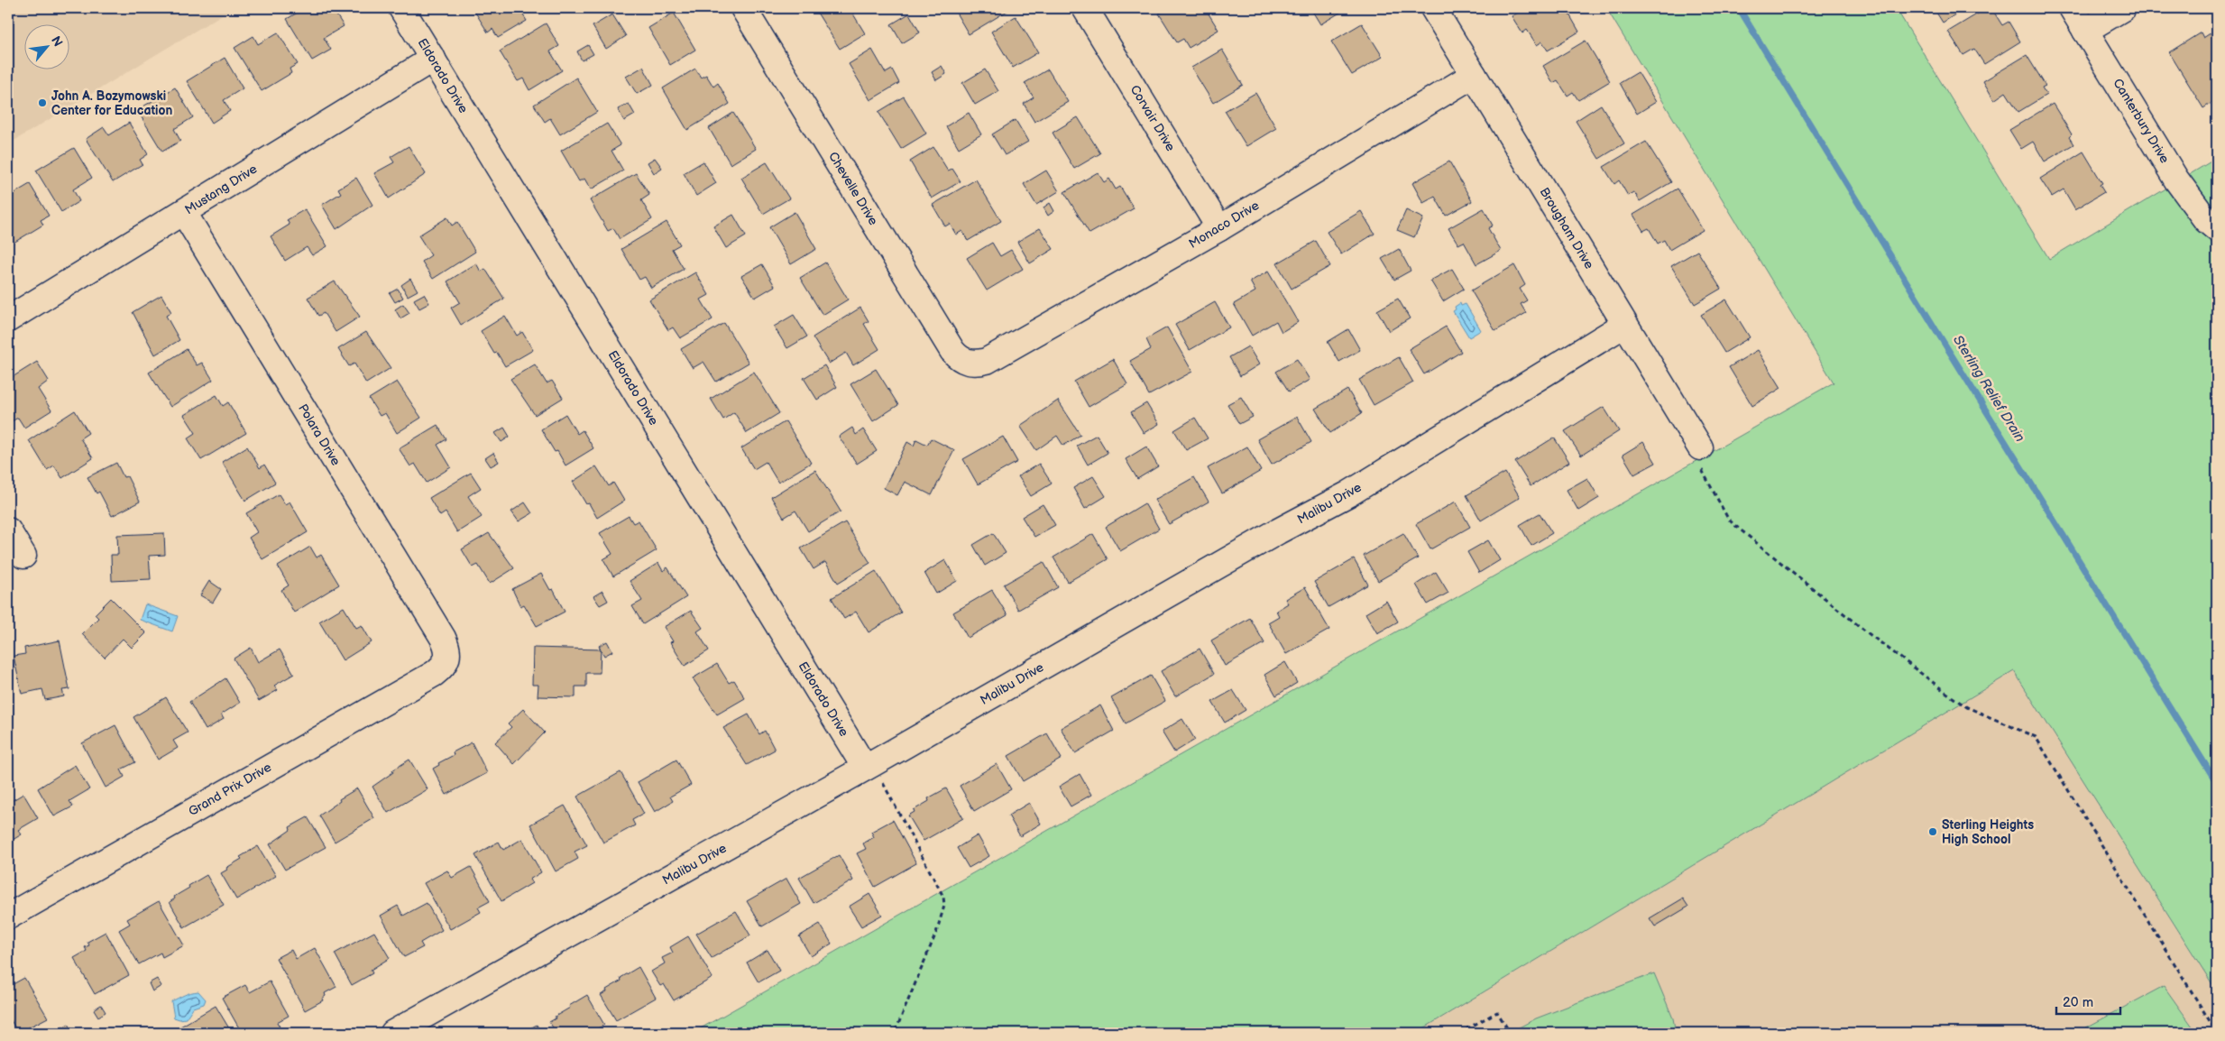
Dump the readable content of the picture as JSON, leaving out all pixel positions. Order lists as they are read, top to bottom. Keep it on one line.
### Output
{"streets":{"street":["Eldorado Drive","Corvair Drive","Canterbury Drive","Chevelle Drive","Mustang Drive","Monaco Drive","Brougham Drive","Polara Drive","Malibu Drive","Grand Prix Drive"]},"crossings":[["Eldorado Drive","Mustang Drive"],["Eldorado Drive","Malibu Drive"],["Corvair Drive","Monaco Drive"],["Chevelle Drive","Monaco Drive"],["Mustang Drive","Polara Drive"],["Monaco Drive","Brougham Drive"],["Brougham Drive","Malibu Drive"],["Polara Drive","Grand Prix Drive"]],"water":["Sterling Relief Drain"],"places":["John A. Bozymowski Center for Education","Sterling Heights High School"],"scale_bar":"20 m","north":"top right"}
